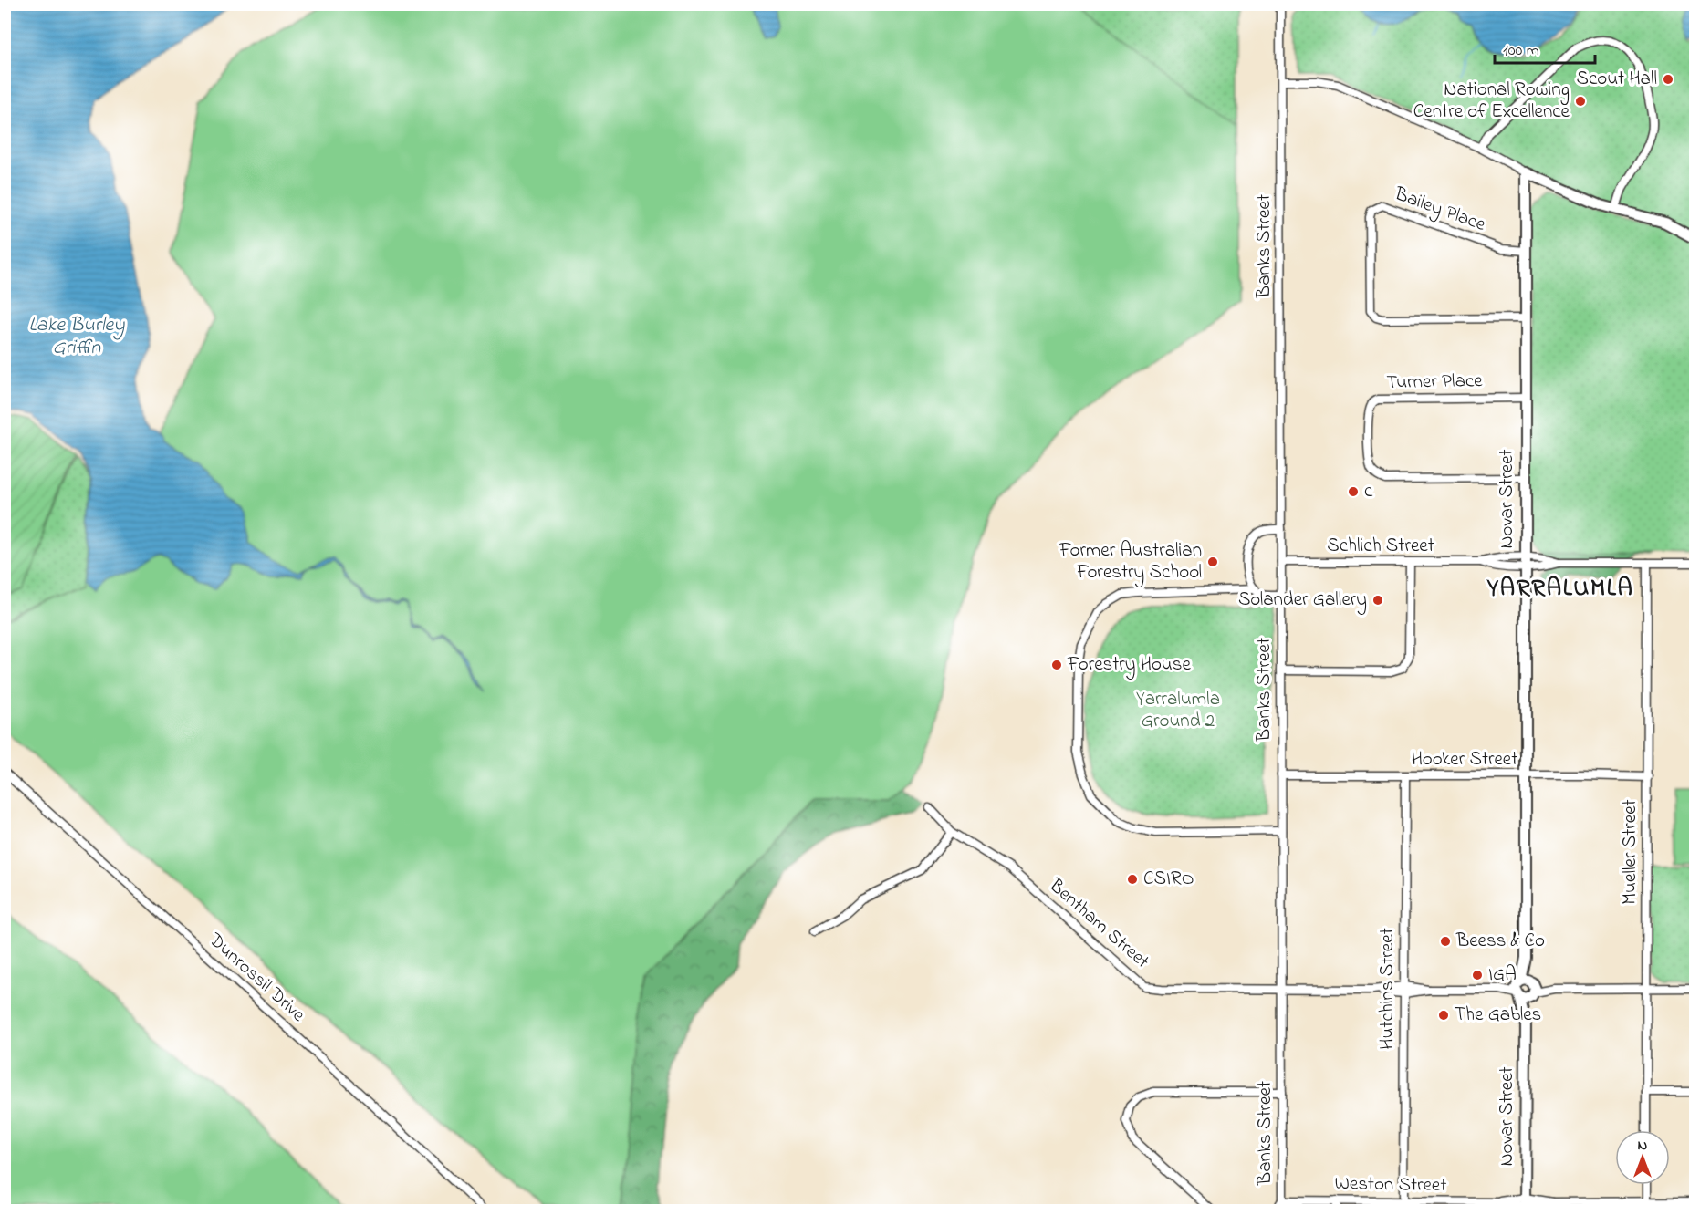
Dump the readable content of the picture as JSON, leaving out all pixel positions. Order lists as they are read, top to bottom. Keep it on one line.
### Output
{"streets":{"main road":["Novar Street"],"street":["Bailey Place","Banks Street","Turner Place","Schlich Street","Hooker Street","Mueller Street","Bentham Street","Dunrossil Drive","Hutchins Street","Weston Street"]},"crossings":[["Bailey Place","Novar Street"],["Banks Street","Schlich Street"],["Banks Street","Hooker Street"],["Banks Street","Bentham Street"],["Banks Street","Weston Street"],["Turner Place","Novar Street"],["Novar Street","Schlich Street"],["Novar Street","Hooker Street"],["Novar Street","Bentham Street"],["Novar Street","Weston Street"],["Schlich Street","Mueller Street"],["Hooker Street","Mueller Street"],["Hooker Street","Hutchins Street"],["Mueller Street","Bentham Street"],["Bentham Street","Hutchins Street"],["Hutchins Street","Weston Street"]],"districts":["YARRALUMLA"],"water":["Lake Burley Griffin"],"parks":["Yarralumla Ground 2"],"places":["Scout Hall","National Rowing Centre of Excellence","c","Former Australian Forestry School","Solander Gallery","Forestry House","CSIRO","Beess & Co","IGA","The Gables"],"scale_bar":"100 m","north":"top"}
